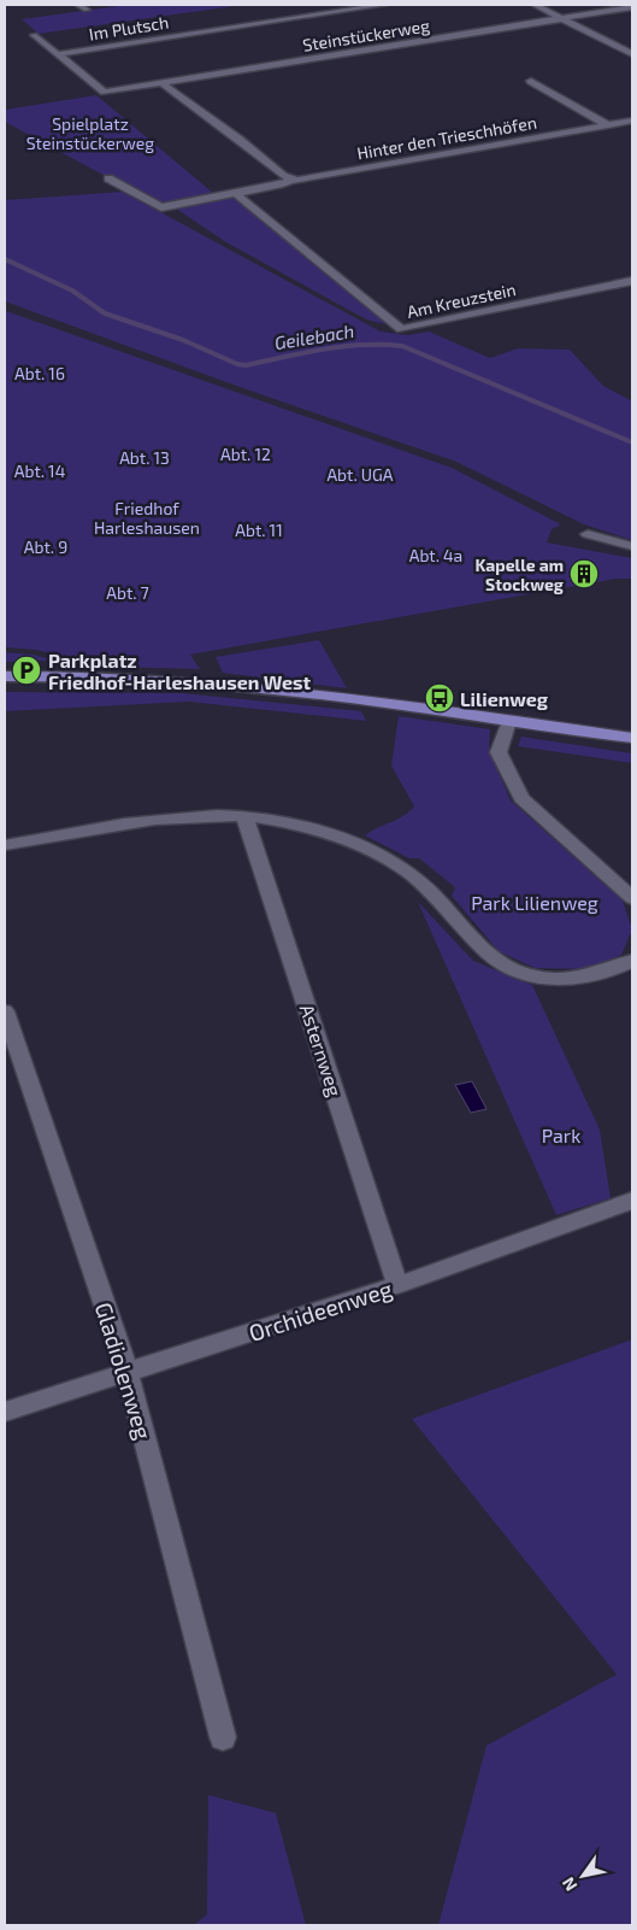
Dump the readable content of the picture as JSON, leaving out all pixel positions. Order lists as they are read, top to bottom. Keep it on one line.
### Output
{"streets":{"street":["Im Plutsch","Steinstückerweg","Hinter den Trieschhöfen","Am Kreuzstein","Asternweg","Orchideenweg","Gladiolenweg"]},"crossings":[["Im Plutsch","Steinstückerweg"],["Hinter den Trieschhöfen","Am Kreuzstein"],["Asternweg","Orchideenweg"],["Orchideenweg","Gladiolenweg"]],"water":["Geilebach"],"parks":["Spielplatz Steinstückerweg","Abt. 16","Abt. 12","Abt. 13","Abt. 14","Abt. UGA","Friedhof Harleshausen","Abt. 11","Abt. 9","Abt. 4a","Abt. 7","Park Lilienweg","Park"],"places":{"building":["Kapelle am Stockweg"],"parking":["Parkplatz Friedhof-Harleshausen West"],"bus stop":["Lilienweg"]},"north":"bottom left"}
